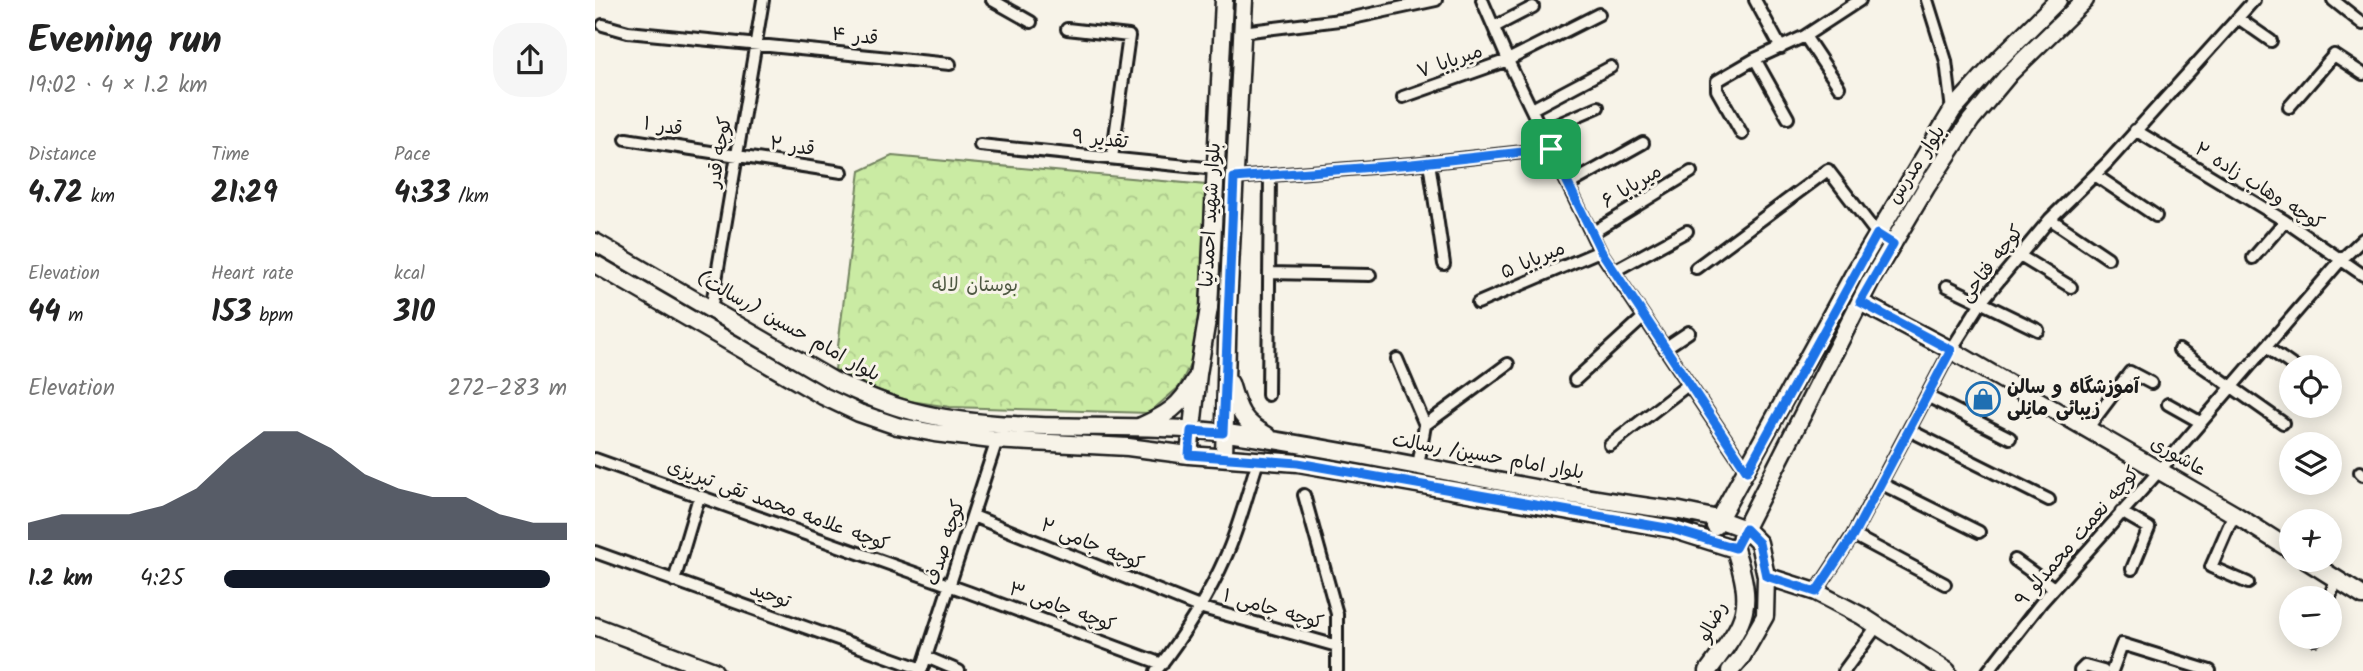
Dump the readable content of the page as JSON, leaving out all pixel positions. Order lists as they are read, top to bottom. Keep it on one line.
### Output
{"streets":{"main road":["بلوار مدرس","بلوار شهید احمدنیا","بلوار امام حسین (رسالت)","بلوار امام حسین/ رسالت","عاشوری","رضالو"],"street":["قدر ۴","میربابا ۷","قدر ۱","۹ تقدیر","قدر ۲","کوچه قدر","میربابا ۶","کوچه وهاب زاده ۲","میربابا ۵","کوچه فتاحی","کوچه علامه محمد تقی تبریزی","کوچه نعمت محمدلو ۹","کوچه صدف","کوچه جامی ۲","توحید","کوچه جامی ۳","کوچه جامی ۱"]},"crossings":[["قدر ۴","کوچه قدر"],["قدر ۱","قدر ۲"],["قدر ۱","کوچه قدر"],["۹ تقدیر","بلوار شهید احمدنیا"],["قدر ۲","کوچه قدر"],["کوچه قدر","بلوار امام حسین (رسالت)"],["بلوار مدرس","بلوار امام حسین/ رسالت"],["بلوار مدرس","عاشوری"],["بلوار مدرس","رضالو"],["کوچه وهاب زاده ۲","کوچه فتاحی"],["کوچه وهاب زاده ۲","کوچه نعمت محمدلو ۹"],["بلوار شهید احمدنیا","بلوار امام حسین (رسالت)"],["بلوار شهید احمدنیا","بلوار امام حسین/ رسالت"],["کوچه فتاحی","عاشوری"],["بلوار امام حسین (رسالت)","بلوار امام حسین/ رسالت"],["بلوار امام حسین (رسالت)","کوچه صدف"],["بلوار امام حسین/ رسالت","رضالو"],["عاشوری","کوچه نعمت محمدلو ۹"],["کوچه علامه محمد تقی تبریزی","کوچه صدف"],["کوچه علامه محمد تقی تبریزی","کوچه جامی ۳"],["کوچه صدف","کوچه جامی ۲"],["کوچه صدف","توحید"],["کوچه صدف","کوچه جامی ۳"],["کوچه جامی ۲","کوچه جامی ۱"]],"parks":["بوستان لاله"],"places":{"shop":["آموزشگاه و سالن زیبائی مانِلی"]},"page":{"heading":["Evening run","19:02 · 4 × 1.2 km"],"stats":[["Distance","4.72 km"],["Time","21:29"],["Pace","4:33 /km"],["Elevation","44 m"],["Heart rate","153 bpm"],["kcal","310"]],"map_buttons":["+","−"],"chart":["Elevation","272–283 m"],"list":[{"name":"1.2 km","note":"4:25"}]}}
